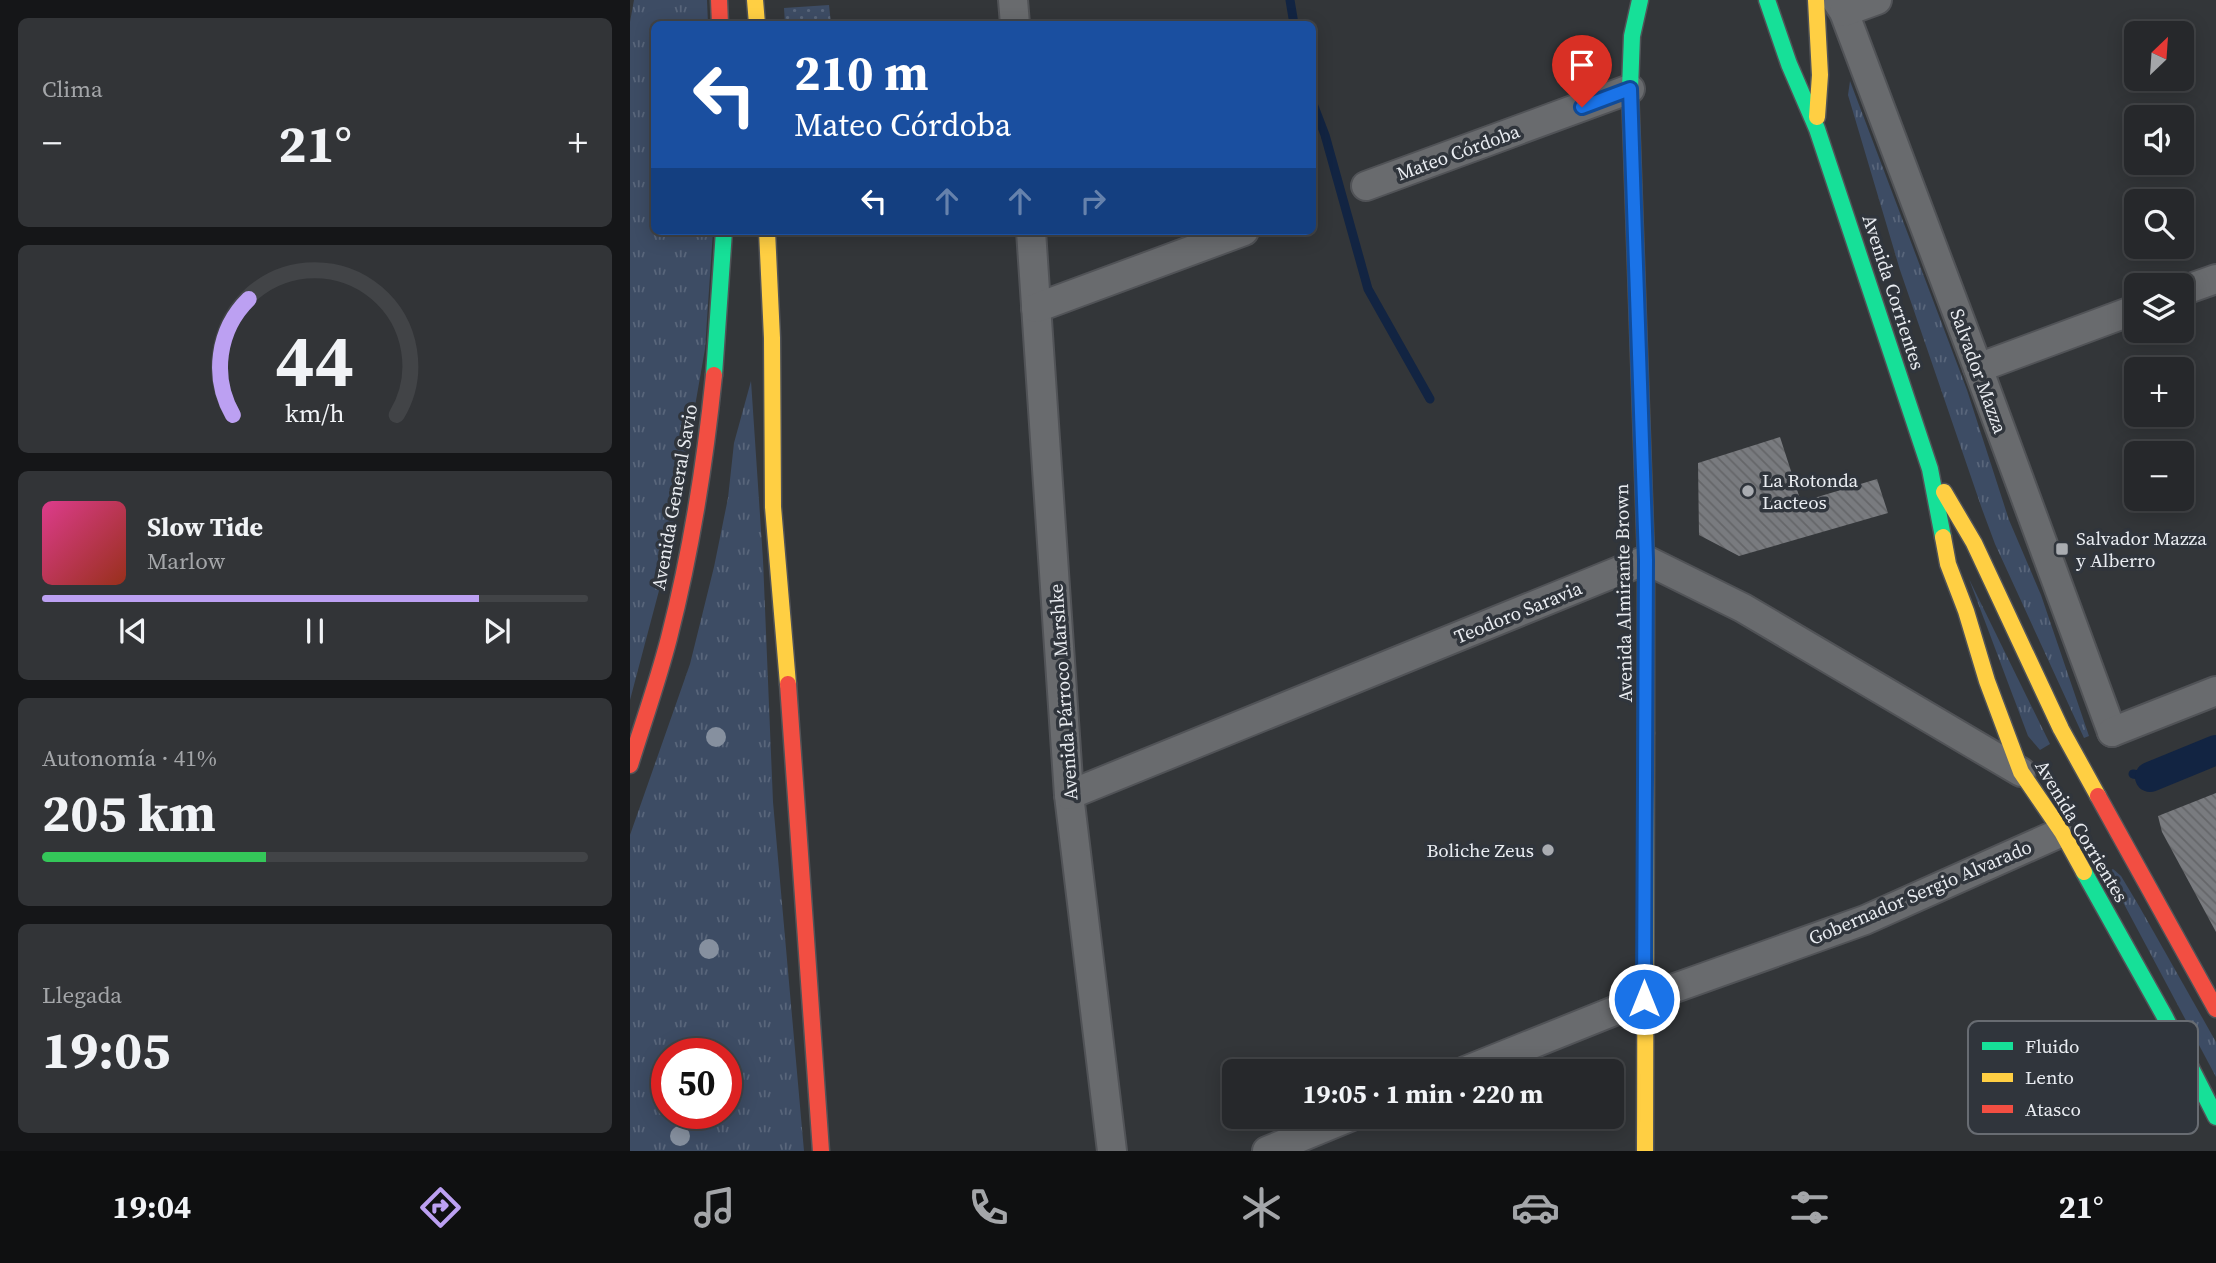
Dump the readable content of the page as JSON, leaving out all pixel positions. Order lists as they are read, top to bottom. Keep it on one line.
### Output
{"streets":{"main road":["Avenida Corrientes","Avenida General Savio","Avenida Almirante Brown"],"street":["Mateo Córdoba","Salvador Mazza","Teodoro Saravia","Avenida Párroco Marshke","Gobernador Sergio Alvarado"]},"crossings":[["Mateo Córdoba","Avenida Almirante Brown"],["Avenida Corrientes","Gobernador Sergio Alvarado"],["Avenida Almirante Brown","Teodoro Saravia"],["Avenida Almirante Brown","Gobernador Sergio Alvarado"],["Teodoro Saravia","Avenida Párroco Marshke"]],"places":{"other":["La Rotonda Lacteos","Boliche Zeus"],"transit":["Salvador Mazza y Alberro"]},"legend":["Fluido","Lento","Atasco"],"north":"top right","page":{"tile":["Clima",["Autonomía · 41%","205 km"],["Llegada","19:05"]],"map_buttons":["+","−"],"turn":["210 m","Mateo Córdoba"],"heat":["−","21°","+"],"song":["Slow Tide","Marlow"],"limit":"50","trip":"19:05 · 1 min · 220 m","tabs":["19:04","21°"],"gauge":["44","km/h"]}}
